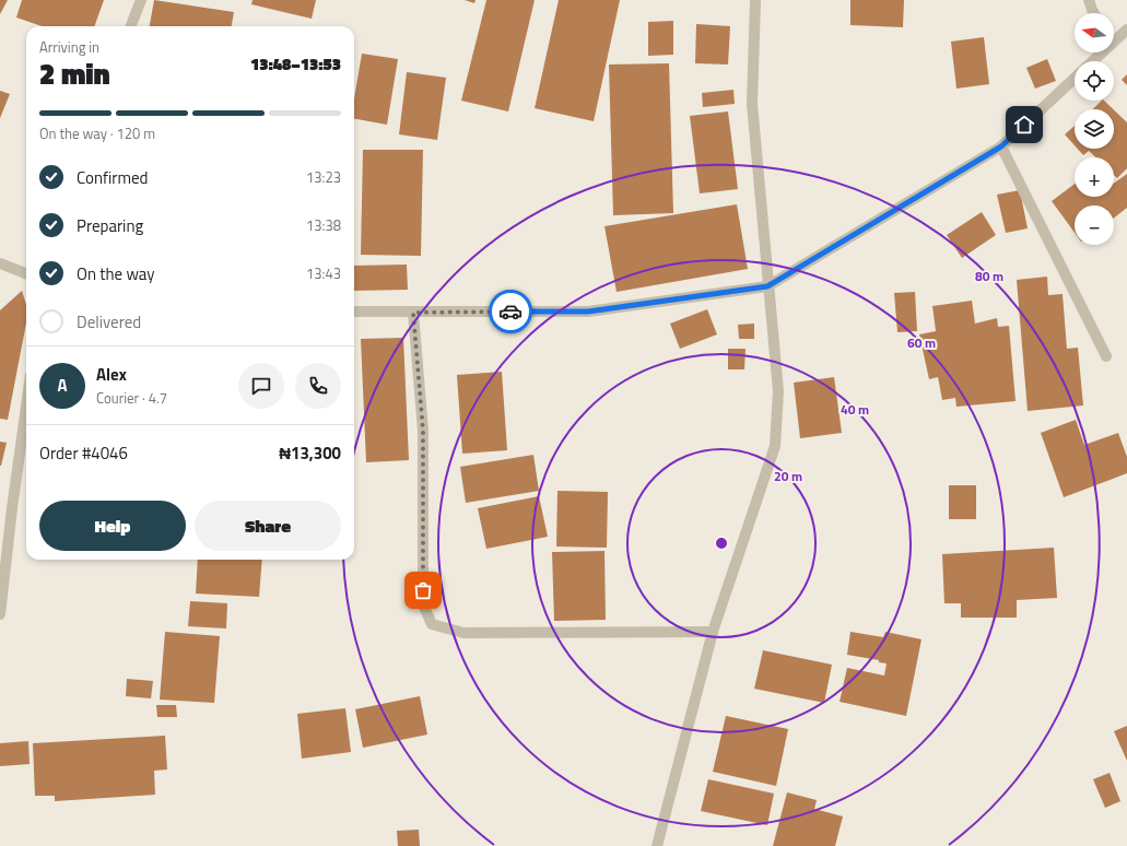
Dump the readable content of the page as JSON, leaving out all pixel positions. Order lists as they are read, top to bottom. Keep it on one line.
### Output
{"north":"left","page":{"map_buttons":["+","−"],"heading":["2 min","Arriving in","13:48–13:53"],"panel":["Alex","Courier · 4.7","Order #4046","₦13,300"],"bar":"On the way · 120 m","list":[["Confirmed","13:23"],["Preparing","13:38"],["On the way","13:43"],"Delivered"],"round":"A","buttons":["Help","Share"]},"rings":["80 m","60 m","40 m","20 m"]}
